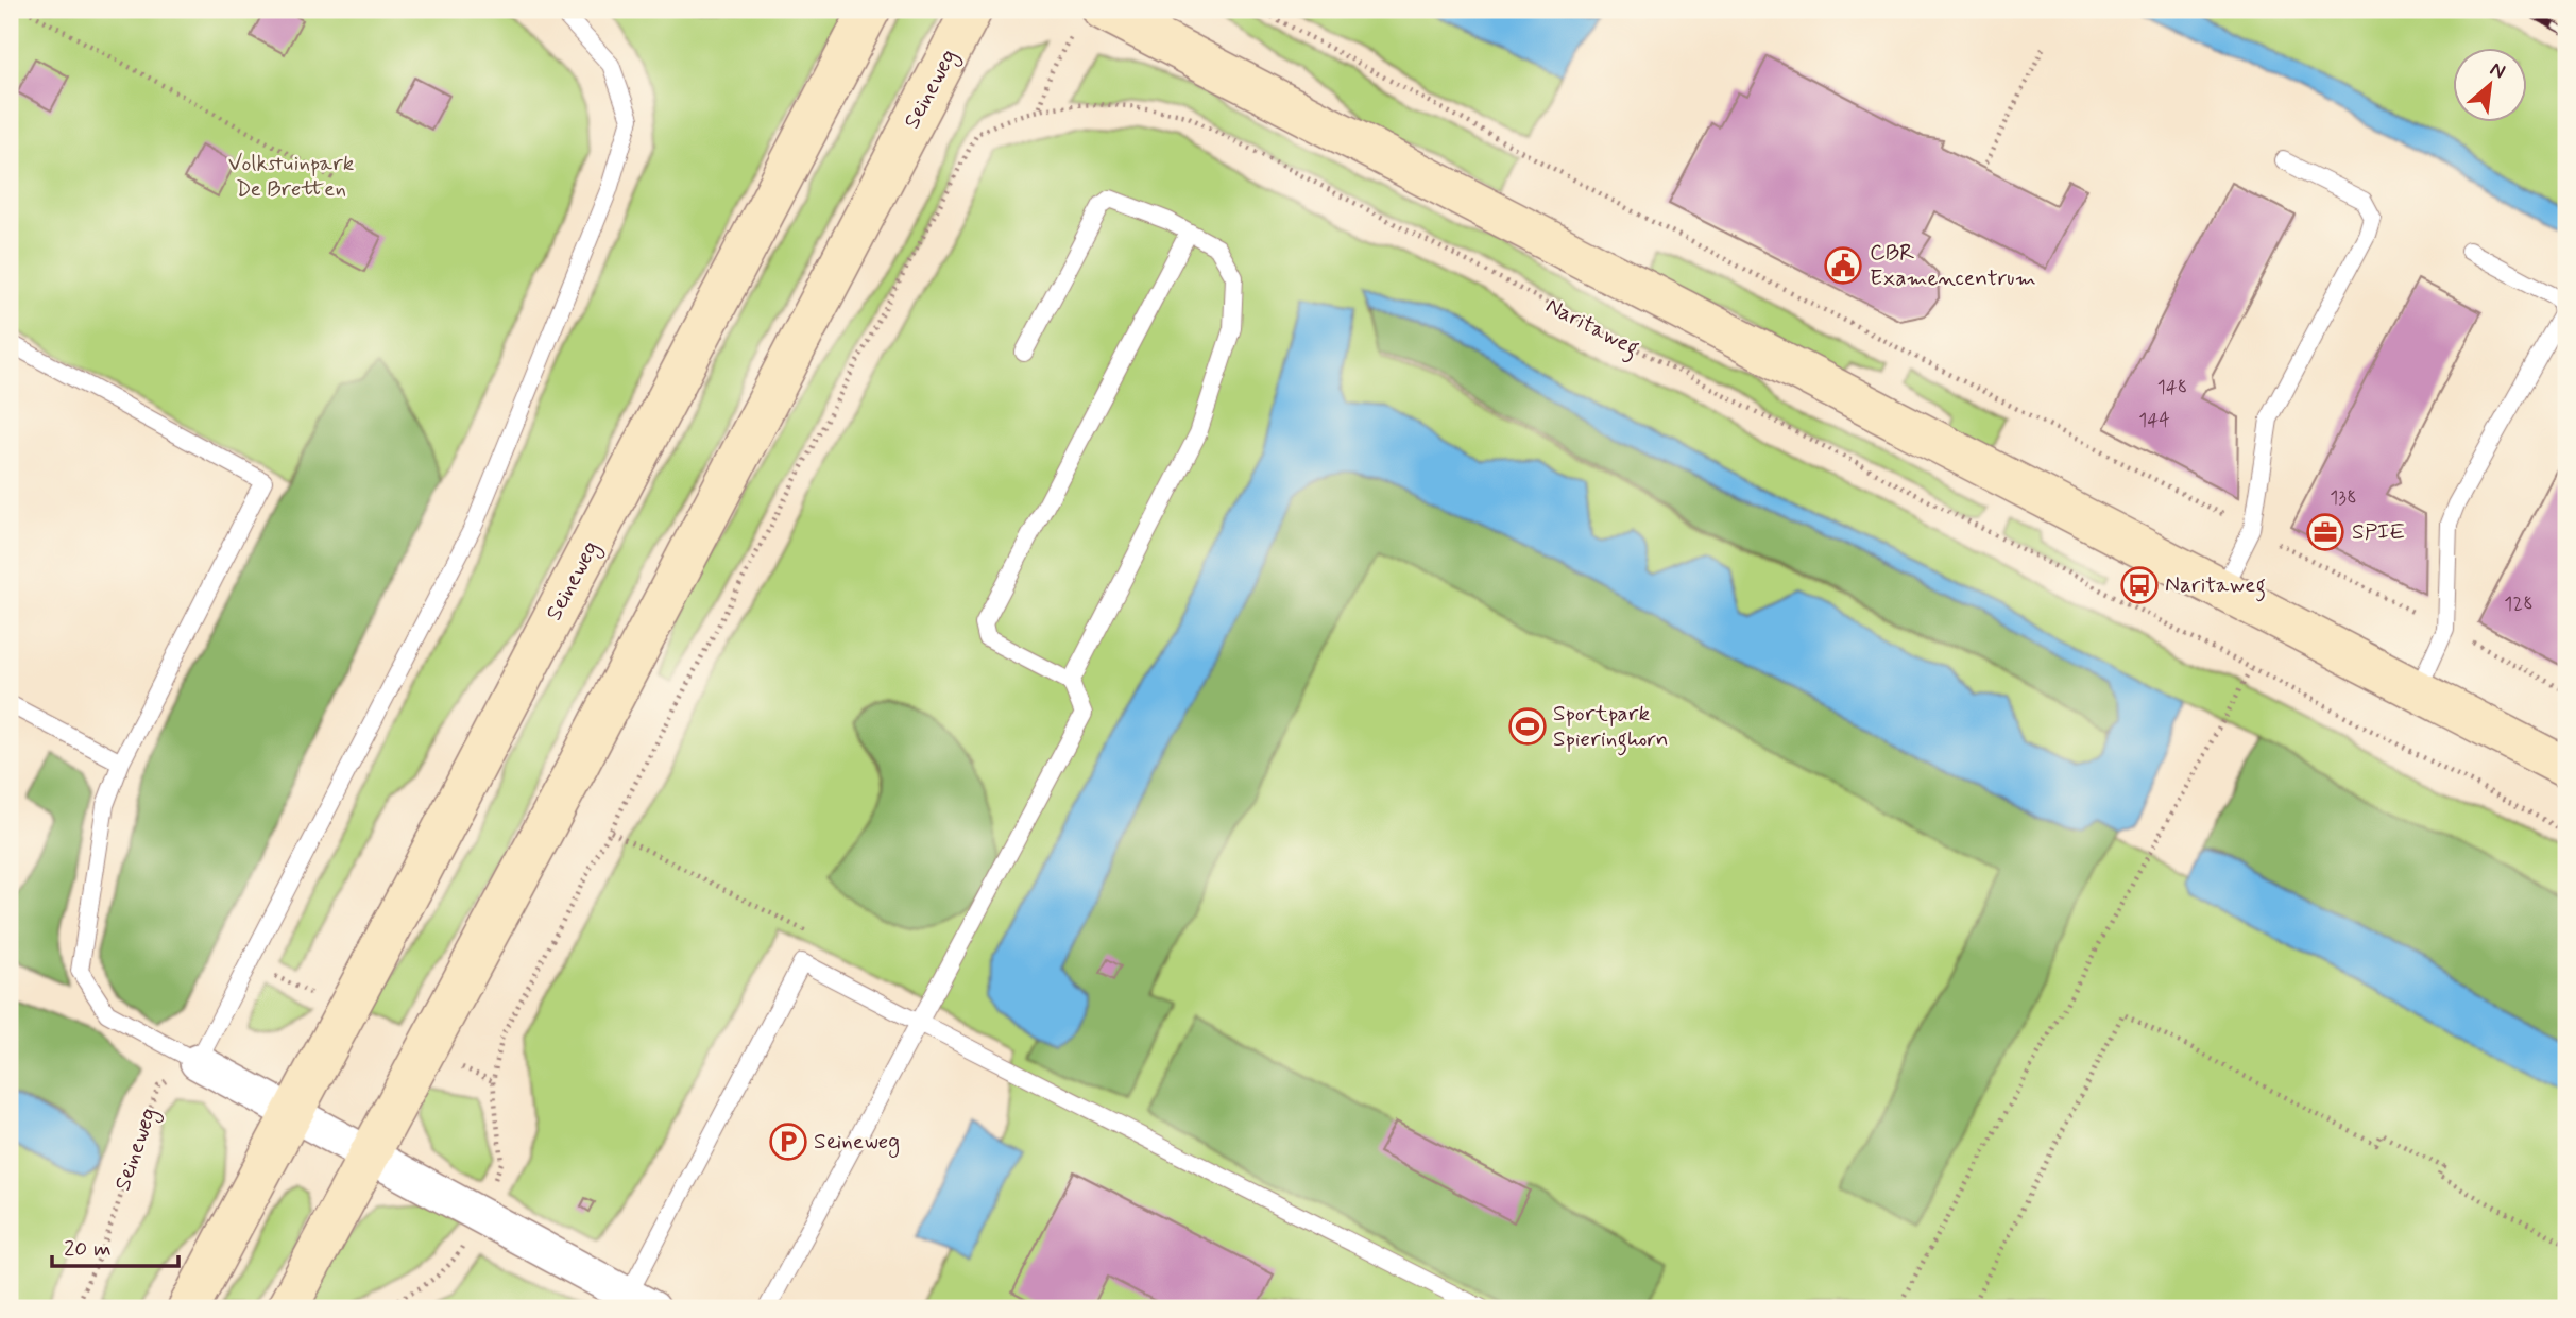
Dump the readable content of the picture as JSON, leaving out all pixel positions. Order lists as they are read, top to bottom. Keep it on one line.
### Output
{"streets":{"main road":["Seineweg"],"path":["Naritaweg"]},"parks":["Volkstuinpark De Bretten"],"places":{"public building":["CBR Examencentrum"],"office":["SPIE"],"bus stop":["Naritaweg"],"sports":["Sportpark Spieringhorn"],"parking":["Seineweg"]},"house_numbers":["148","144","138","128"],"scale_bar":"20 m","north":"top right"}
